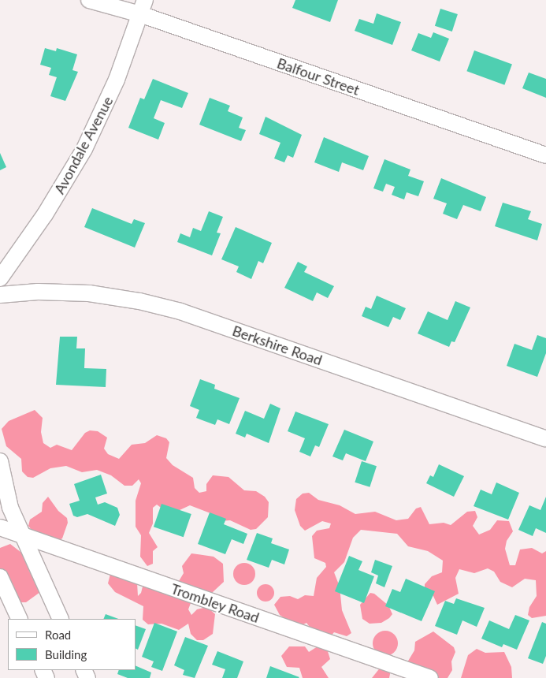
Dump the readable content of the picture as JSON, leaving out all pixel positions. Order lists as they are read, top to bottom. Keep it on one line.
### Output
{"streets":{"street":["Balfour Street","Avondale Avenue","Berkshire Road","Trombley Road"]},"crossings":[["Balfour Street","Avondale Avenue"]],"legend":["Road","Building"]}
